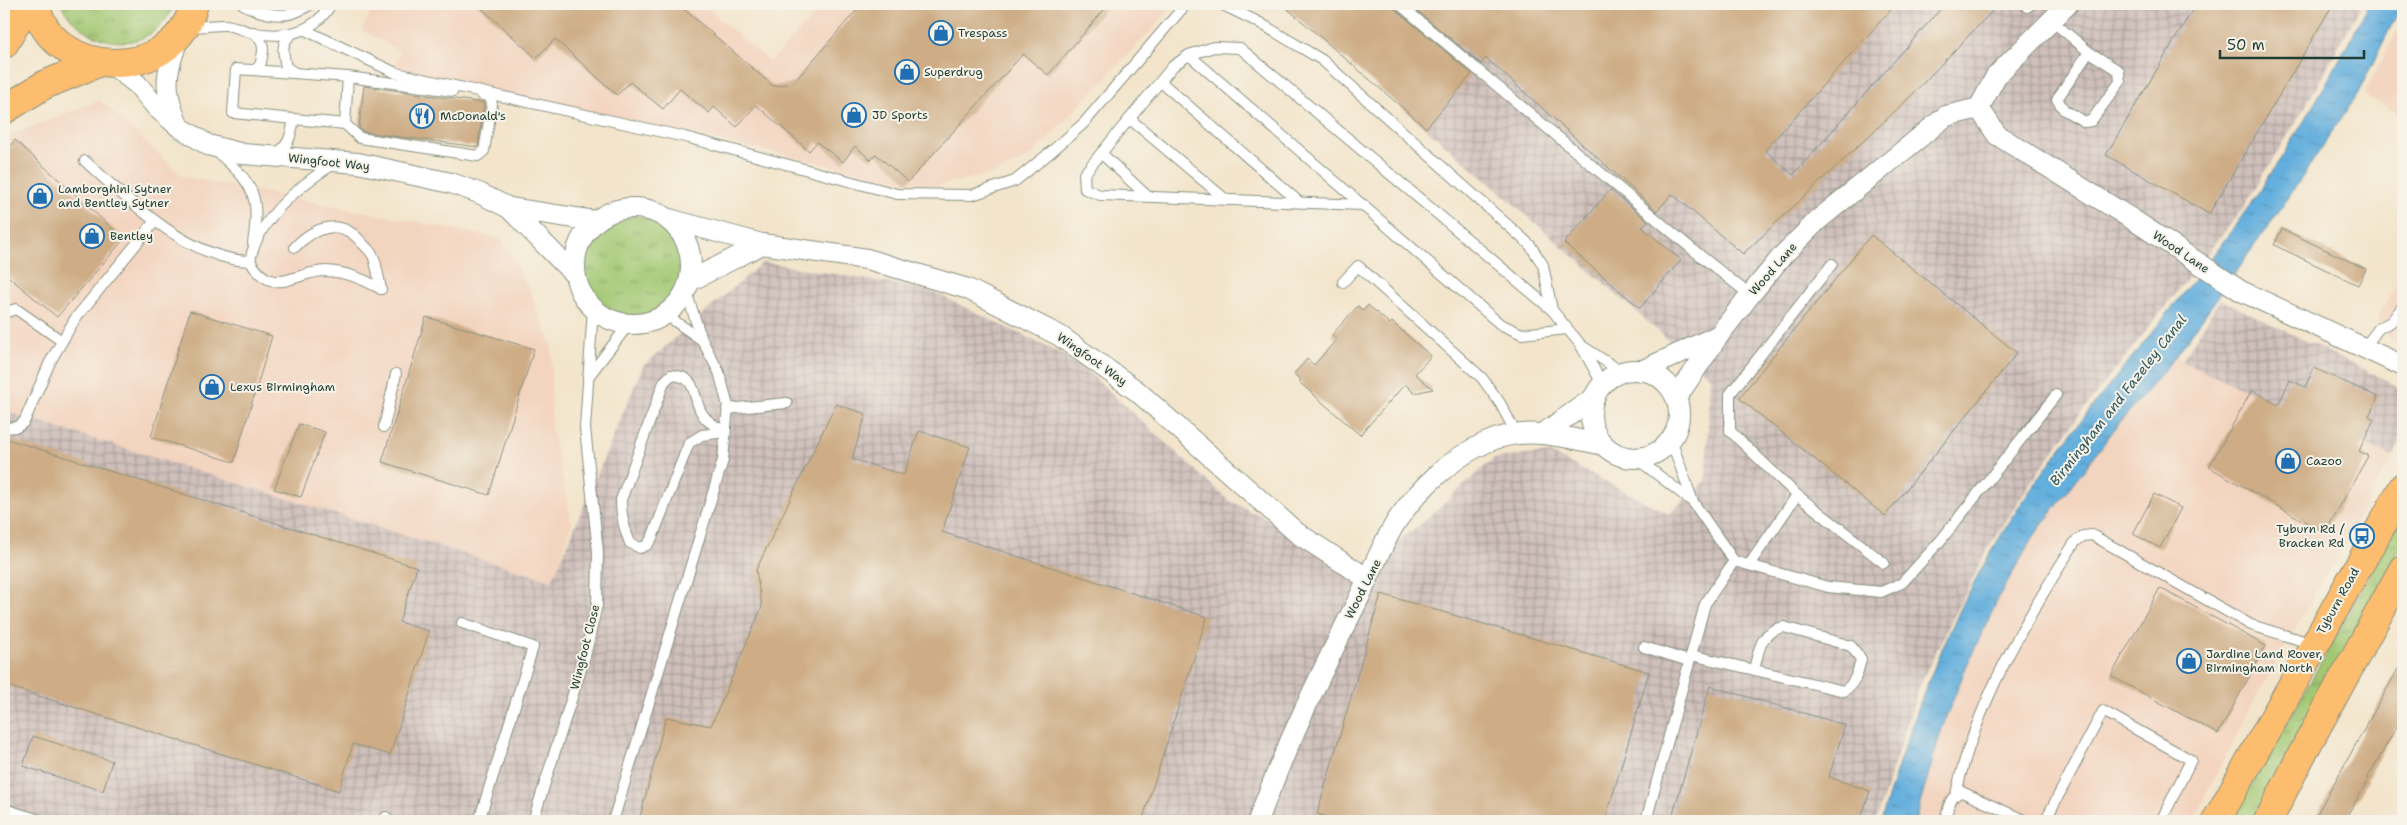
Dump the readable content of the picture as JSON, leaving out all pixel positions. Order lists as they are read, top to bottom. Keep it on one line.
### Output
{"streets":{"main road":["Tyburn Road"],"street":["Wingfoot Way","Wood Lane"],"lane":["Wingfoot Close"]},"crossings":[["Wingfoot Way","Wood Lane"],["Wingfoot Way","Wingfoot Close"]],"water":["Birmingham and Fazeley Canal"],"places":{"shop":["Trespass","Superdrug","JD Sports","Lamborghini Sytner and Bentley Sytner","Bentley","Lexus Birmingham","Cazoo","Jardine Land Rover, Birmingham North"],"restaurant":["McDonald's"],"bus stop":["Tyburn Rd / Bracken Rd"]},"scale_bar":"50 m"}
